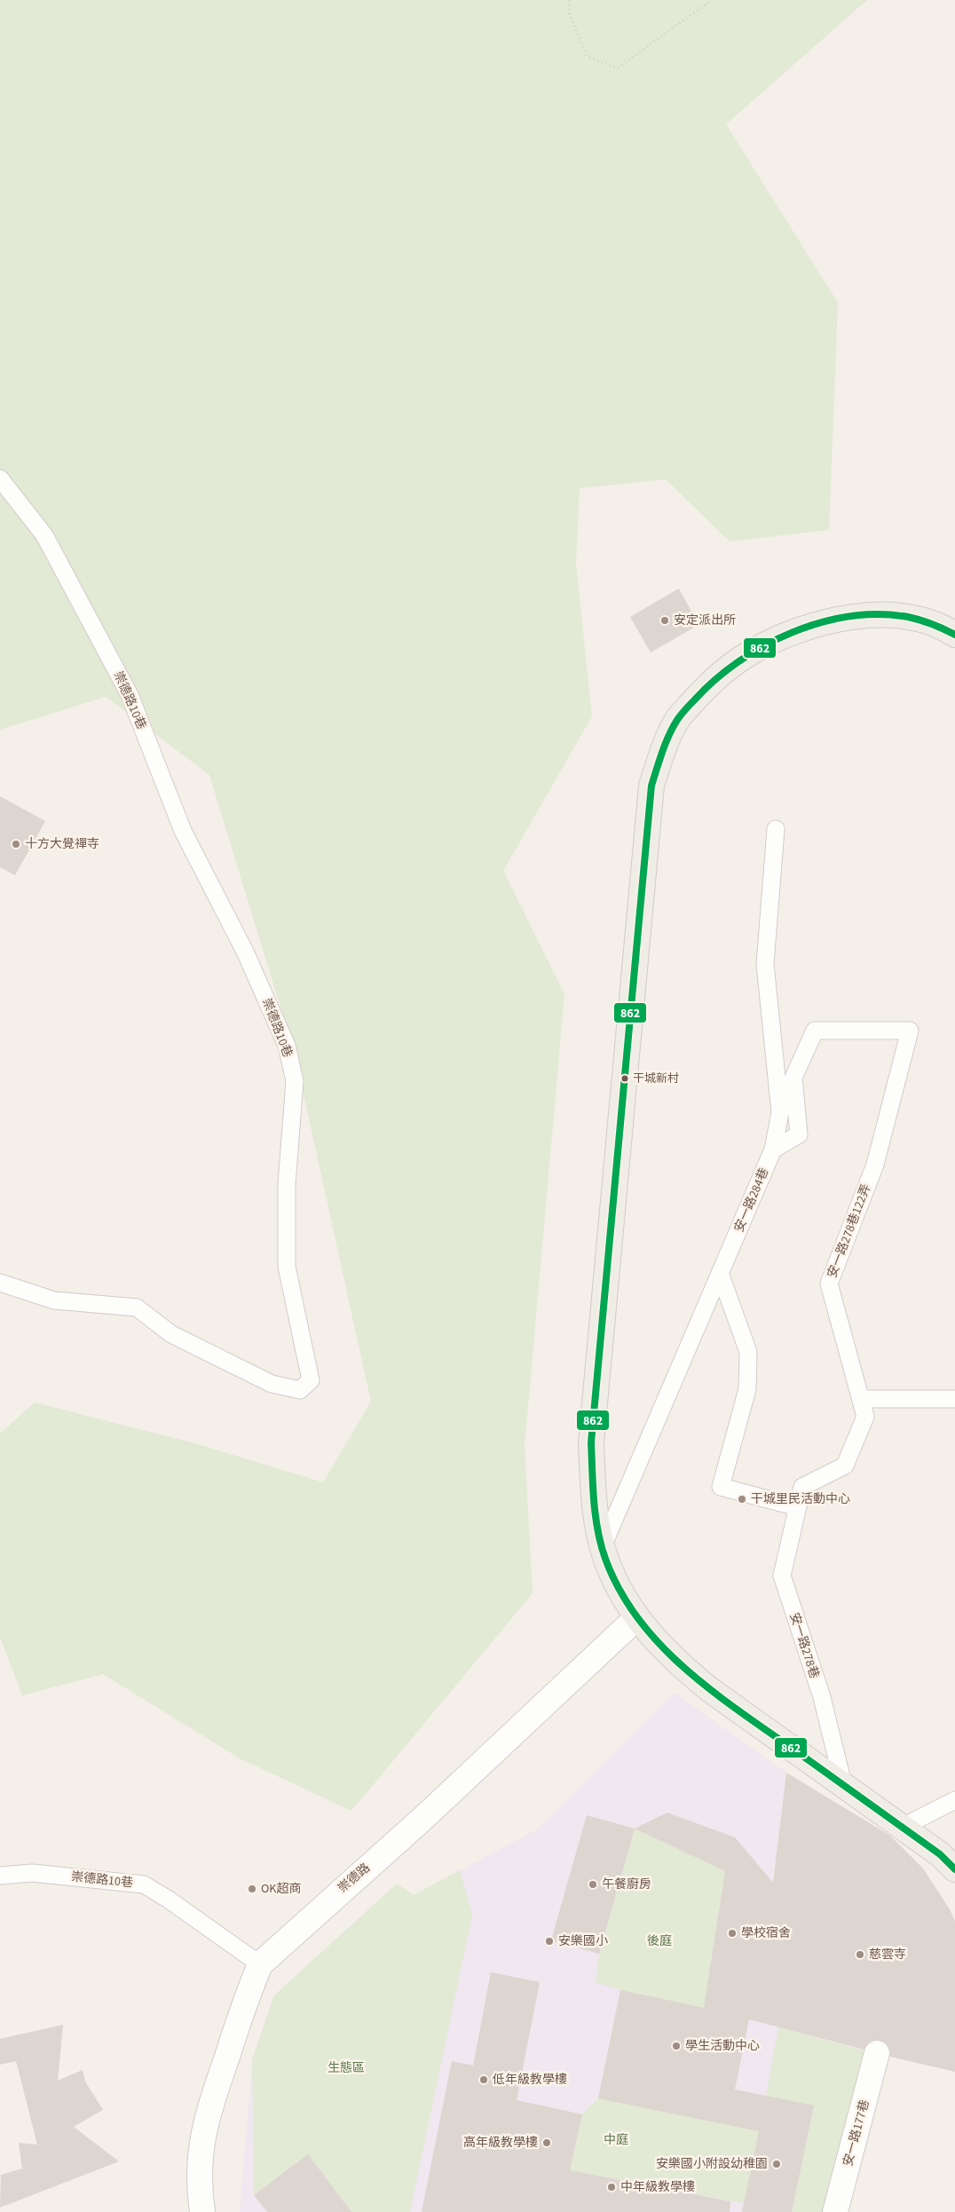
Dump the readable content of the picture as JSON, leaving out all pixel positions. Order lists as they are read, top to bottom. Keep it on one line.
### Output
{"streets":{"street":["崇德路","安一路177巷"],"lane":["崇德路10巷","安一路284巷","安一路278巷122弄","安一路278巷"]},"crossings":[["崇德路10巷","崇德路"],["安一路284巷","安一路278巷122弄"],["安一路278巷122弄","安一路278巷"]],"parks":["後庭","生態區","中庭"],"places":["安定派出所","十方大覺禪寺","干城新村","干城里民活動中心","午餐廚房","OK超商","學校宿舍","安樂國小","慈雲寺","學生活動中心","低年級教學樓","高年級教學樓","安樂國小附設幼稚園","中年級教學樓"],"lines":["transit line 862"]}
